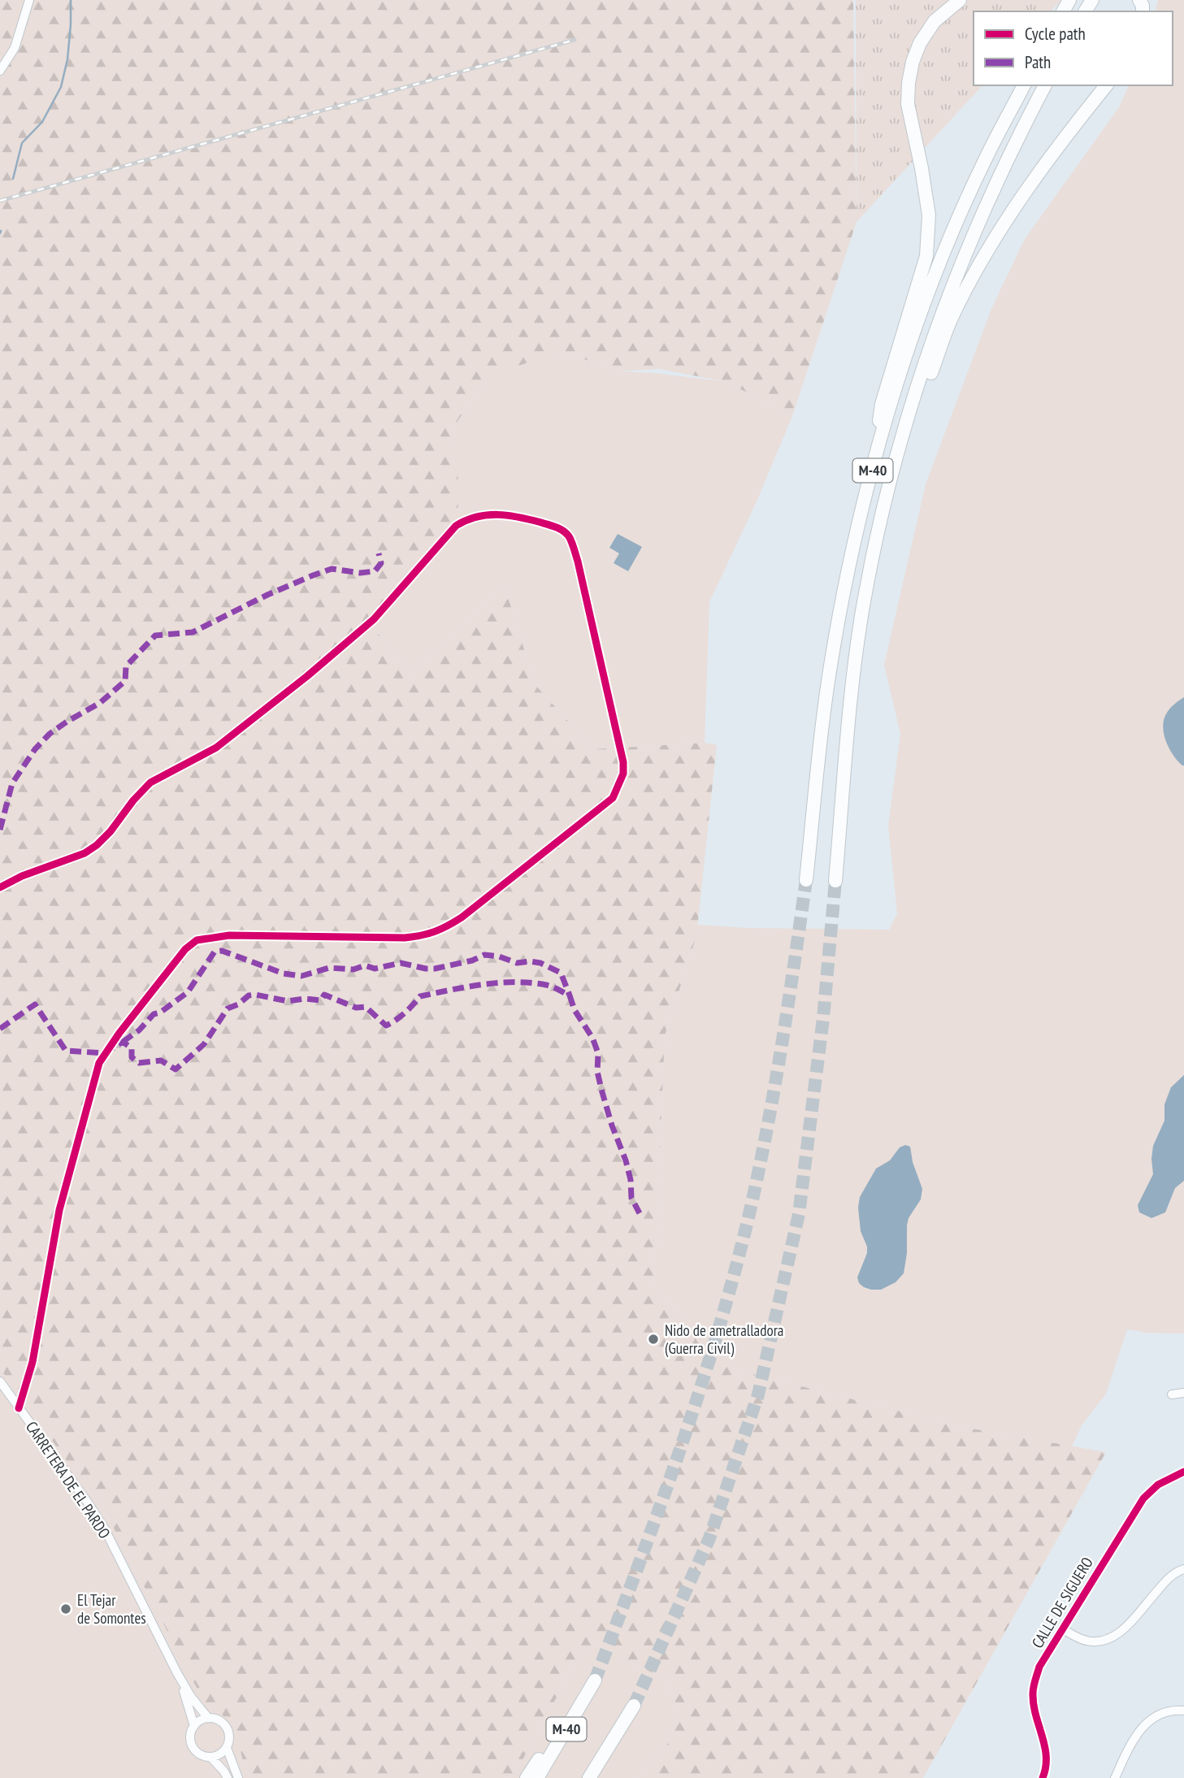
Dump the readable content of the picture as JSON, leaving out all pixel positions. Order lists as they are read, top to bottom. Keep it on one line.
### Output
{"streets":{"highway":["M-40"],"street":["CARRETERA DE EL PARDO","CALLE DE SIGUERO"]},"places":["Nido de ametralladora (Guerra Civil)","El Tejar de Somontes"],"legend":["Cycle path","Path"]}
